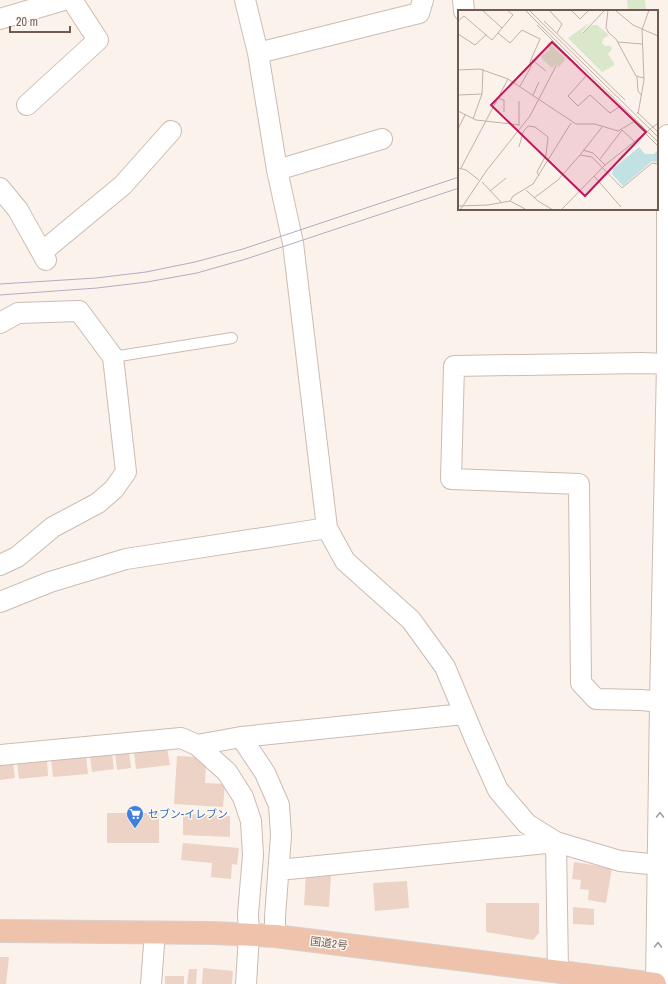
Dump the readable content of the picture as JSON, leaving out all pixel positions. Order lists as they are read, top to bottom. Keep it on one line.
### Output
{"streets":{"highway":["国道2号"]},"places":{"supermarket":["セブン-イレブン"]},"scale_bar":"20 m"}
